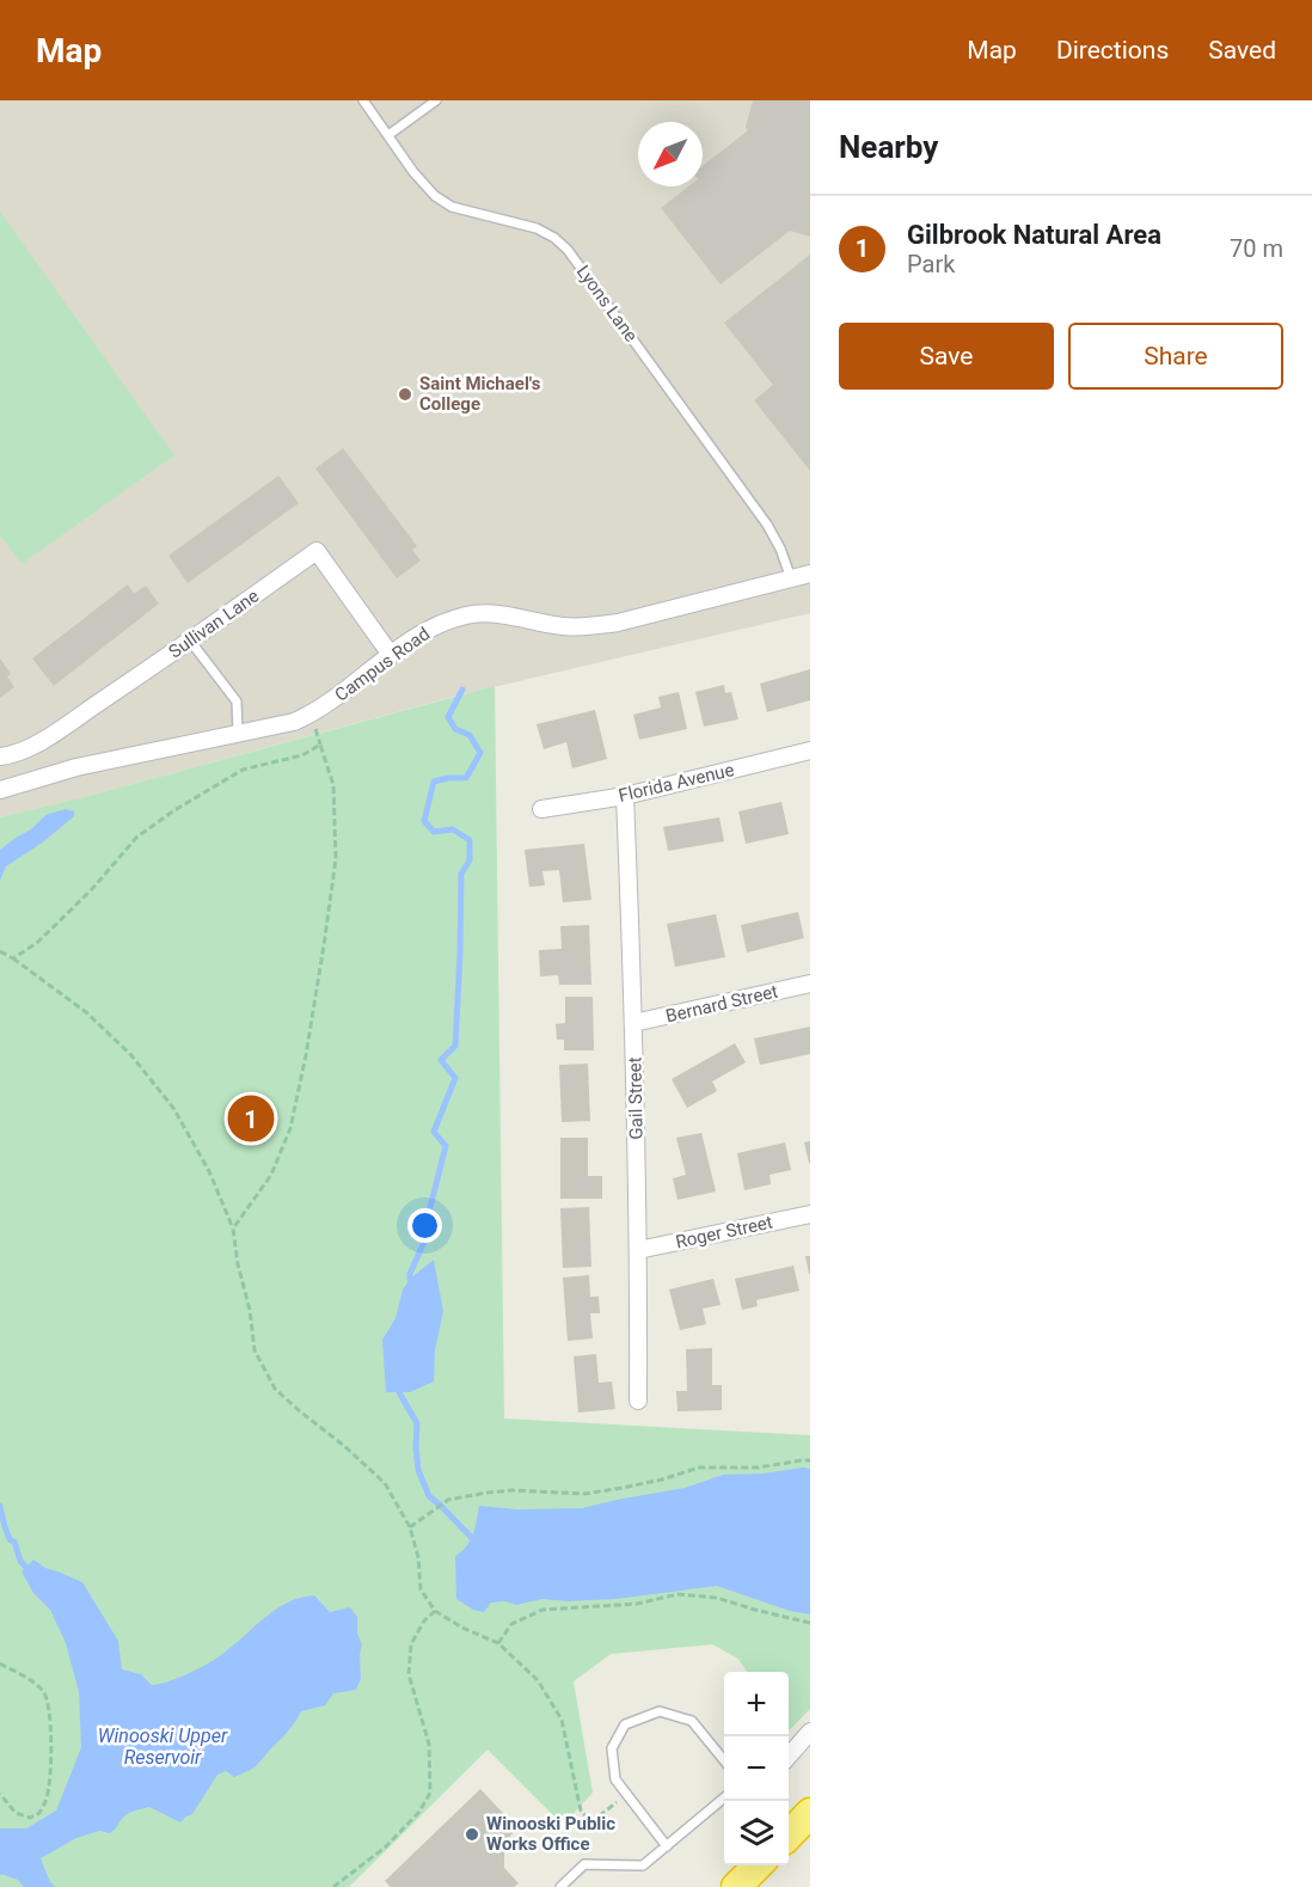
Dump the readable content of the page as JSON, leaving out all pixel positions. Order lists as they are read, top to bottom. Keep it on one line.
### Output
{"streets":{"street":["Sullivan Lane","Campus Road","Florida Avenue","Bernard Street","Gail Street","Roger Street"],"lane":["Lyons Lane"]},"crossings":[["Lyons Lane","Campus Road"],["Sullivan Lane","Campus Road"],["Florida Avenue","Gail Street"],["Bernard Street","Gail Street"],["Gail Street","Roger Street"]],"water":["Winooski Upper Reservoir"],"places":["Saint Michael's College","Winooski Public Works Office"],"north":"bottom left","page":{"header":"Map","nav":["Map","Directions","Saved"],"heading":"Nearby","list":[{"mark":"1","name":"Gilbrook Natural Area","note":"Park","value":"70 m"}],"buttons":["Save","Share"],"pins":"1","map_buttons":["+","−"]}}
